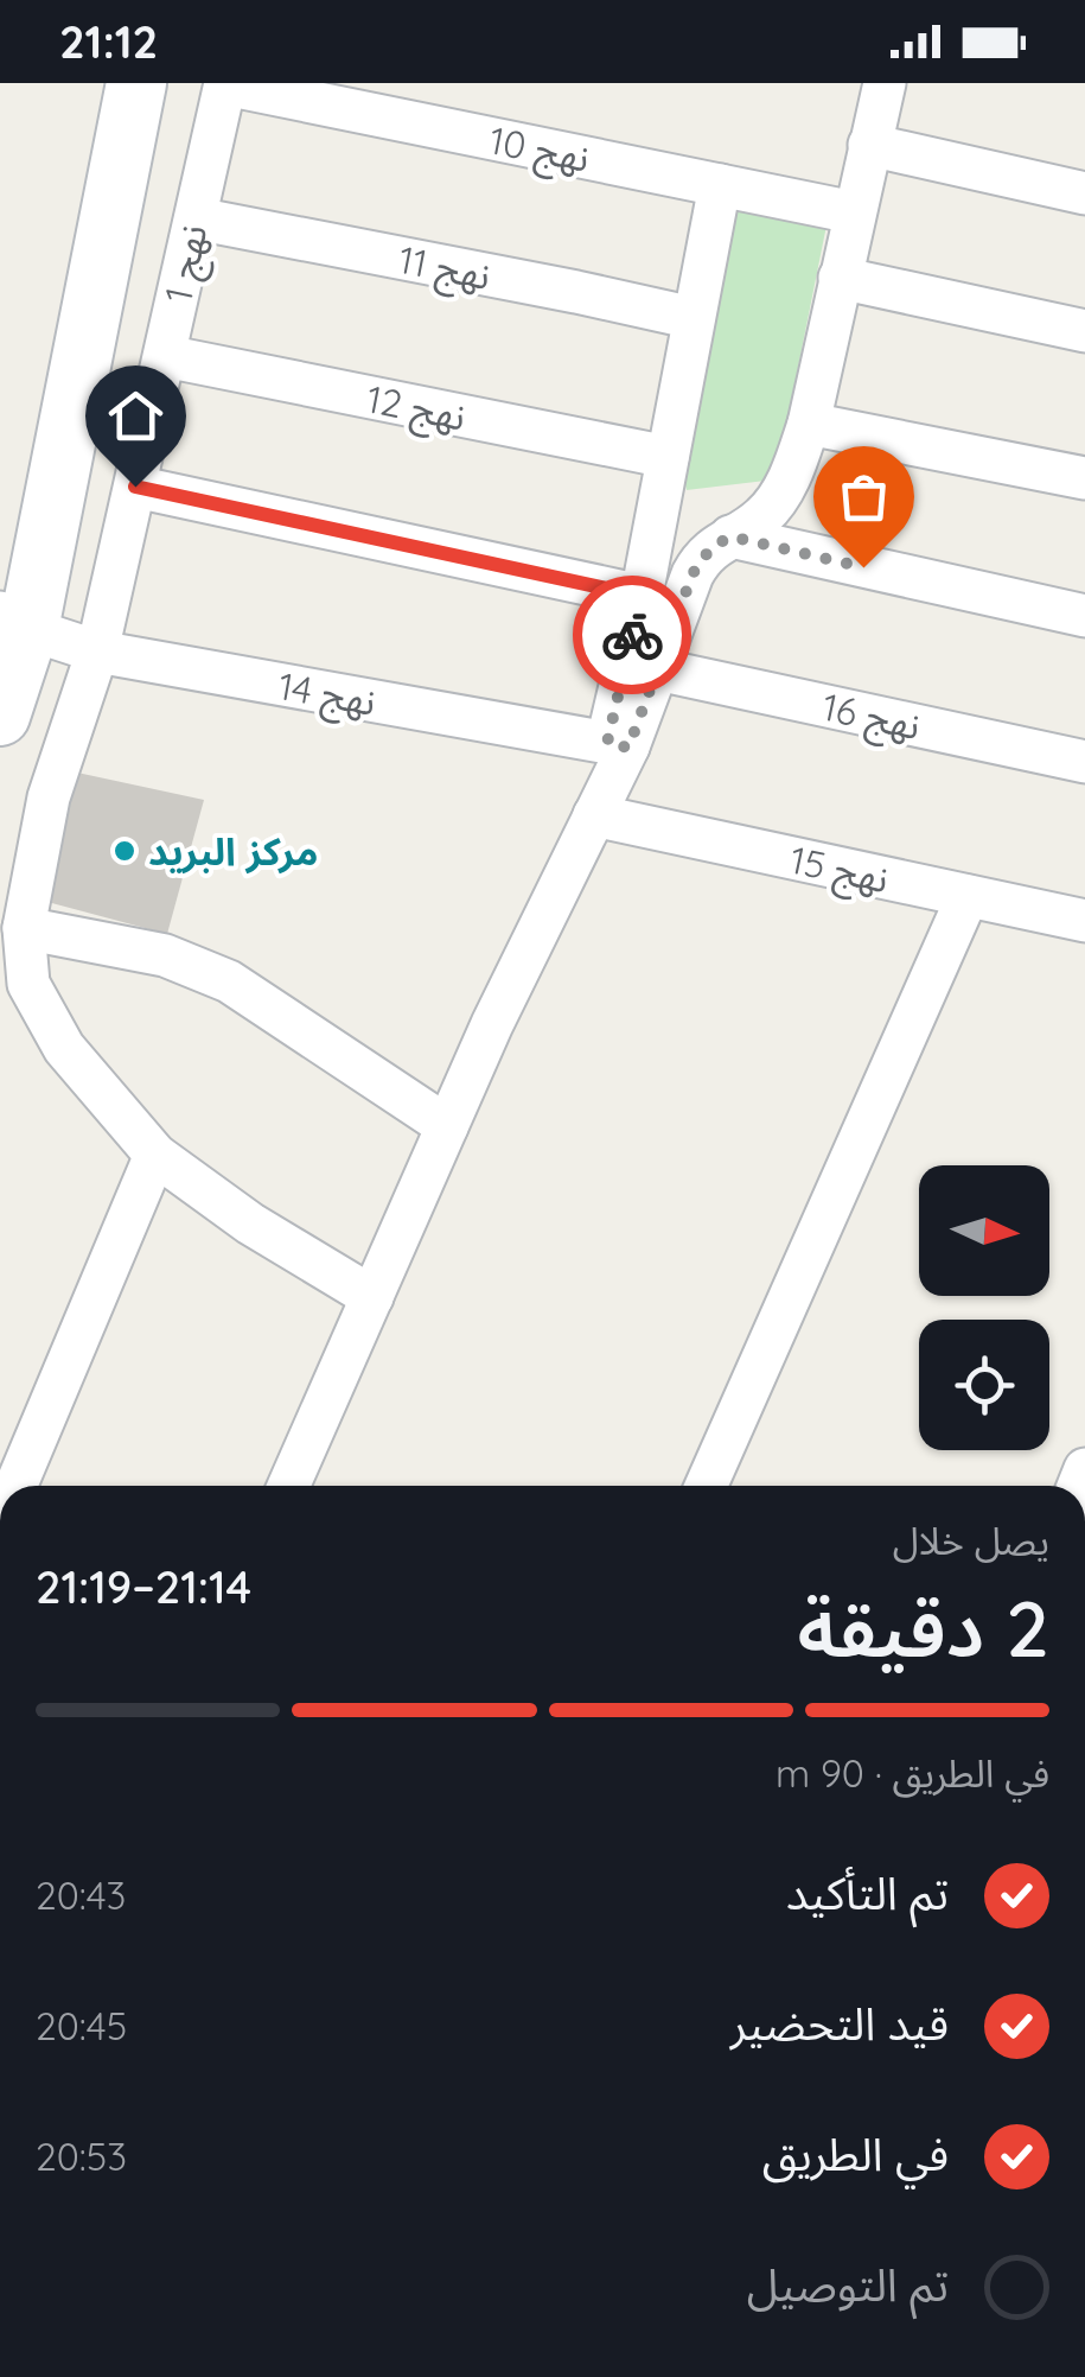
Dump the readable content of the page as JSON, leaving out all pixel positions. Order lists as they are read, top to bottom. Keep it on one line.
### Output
{"streets":{"street":["نهج 10","نهج 1","نهج 11","نهج 12","نهج 14","نهج 16","نهج 15"]},"crossings":[["نهج 10","نهج 1"],["نهج 1","نهج 11"],["نهج 1","نهج 12"],["نهج 1","نهج 14"]],"places":["مركز البريد"],"north":"right","page":{"status":"21:12","heading":["2 دقيقة","يصل خلال","21:14–21:19"],"bar":"في الطريق · 90 m","list":[["تم التأكيد","20:43"],["قيد التحضير","20:45"],["في الطريق","20:53"],"تم التوصيل"]}}
